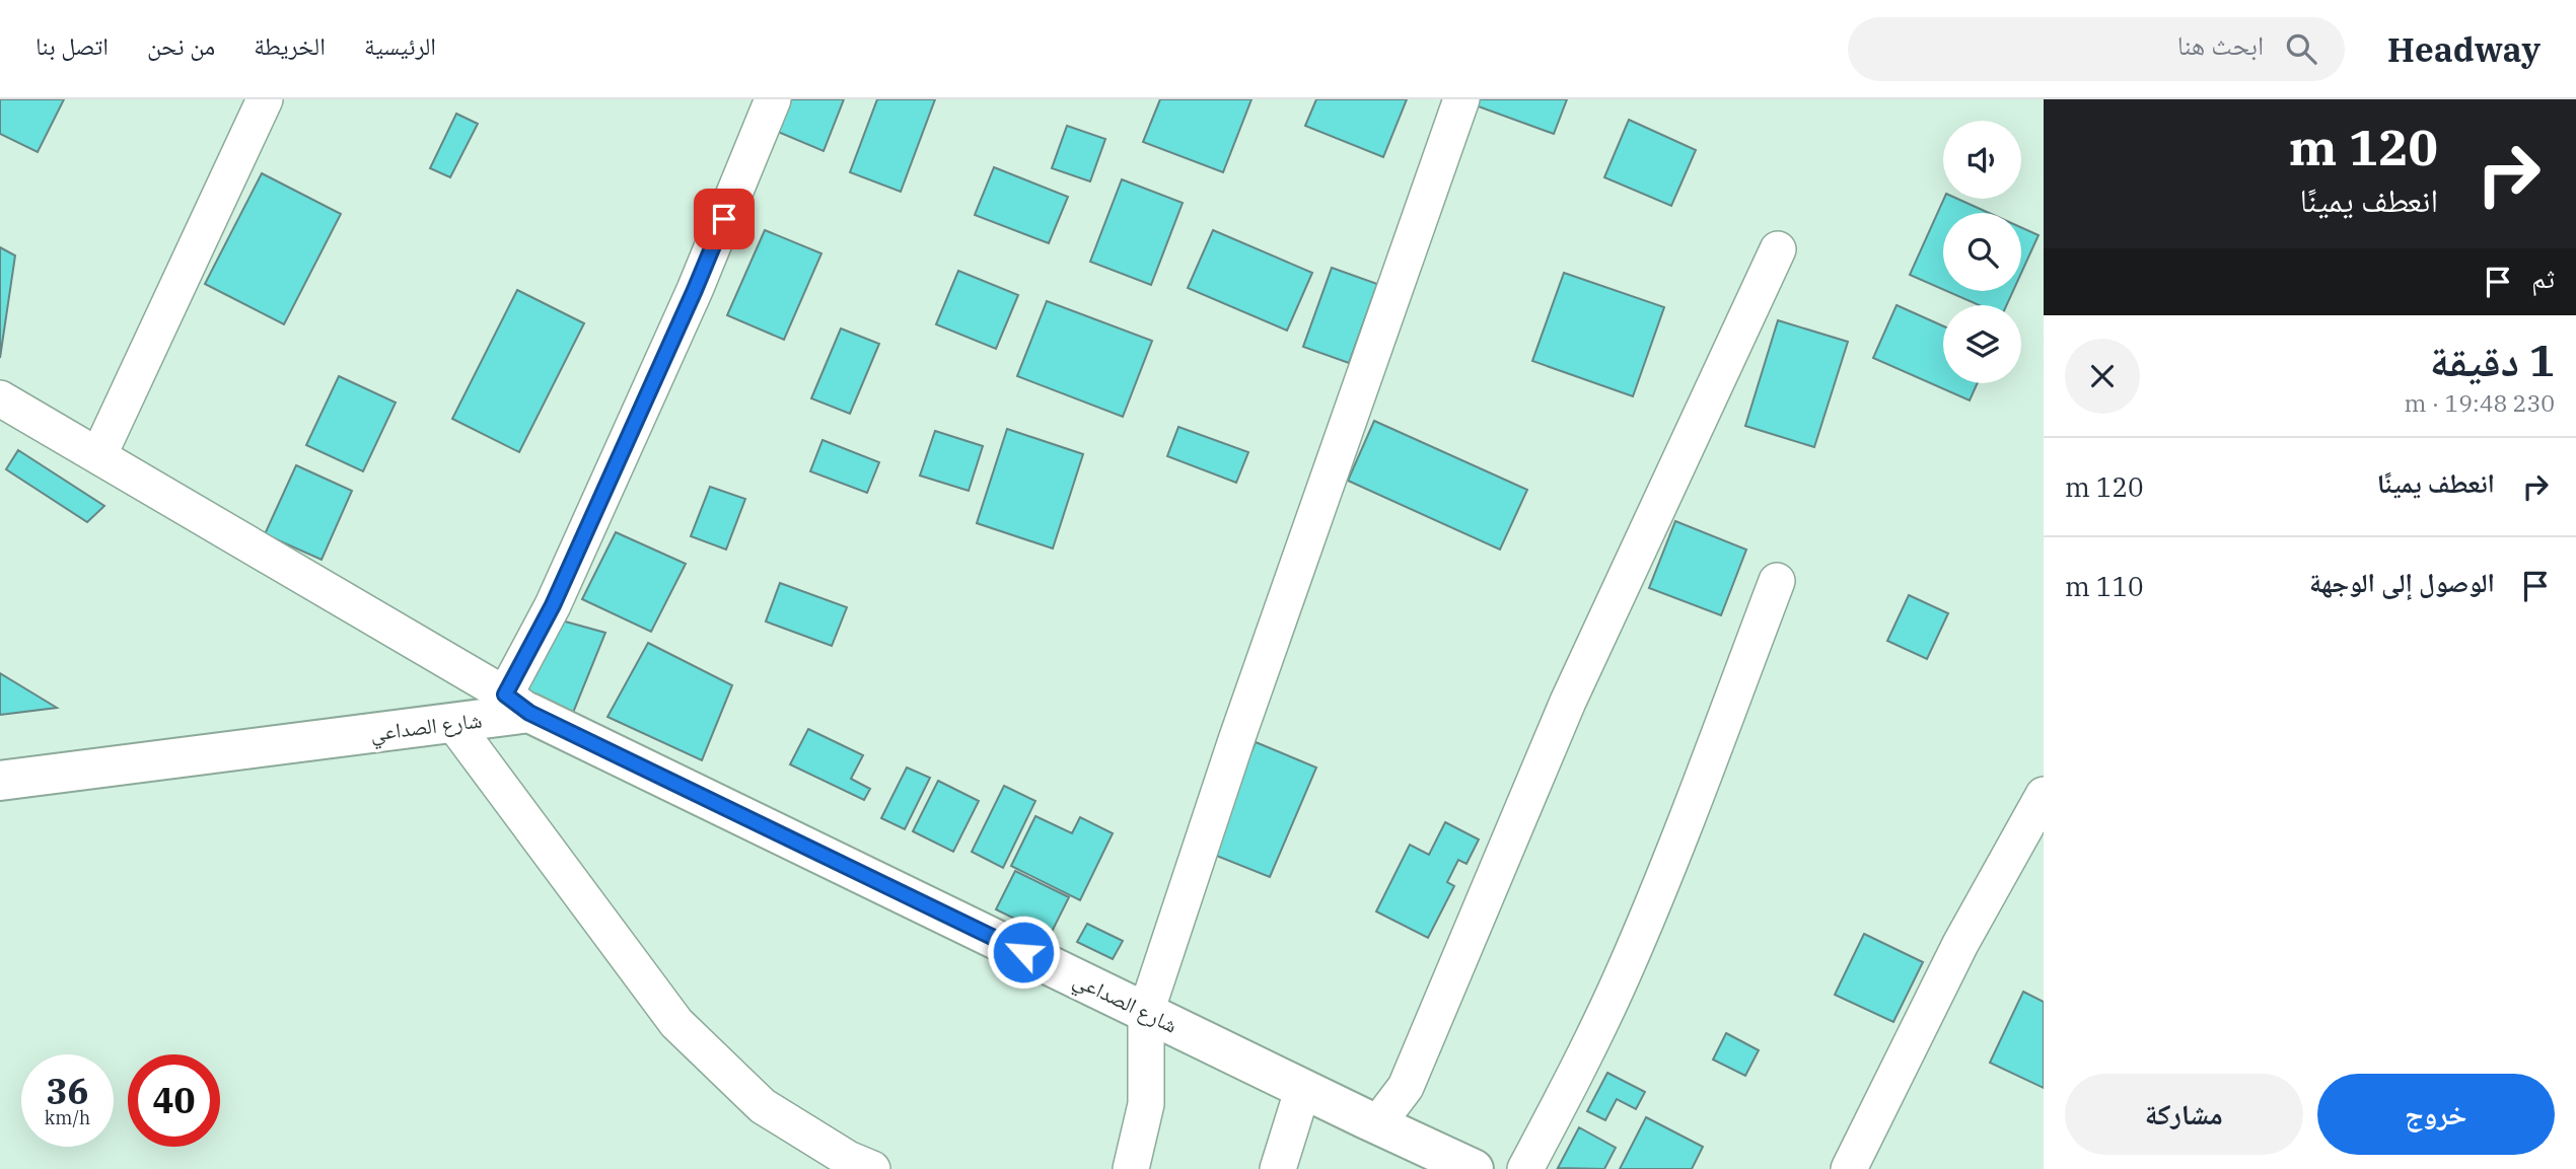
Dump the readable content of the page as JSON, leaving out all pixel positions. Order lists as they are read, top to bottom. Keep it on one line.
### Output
{"streets":{"street":["شارع الصداعي"]},"page":{"header":"Headway","search":"ابحث هنا","nav":["الرئيسية","الخريطة","من نحن","اتصل بنا"],"turn":["120 m","انعطف يمينًا"],"then":"ثم","heading":["1 دقيقة","230 m · 19:48"],"list":[{"name":"انعطف يمينًا","value":"120 m"},{"name":"الوصول إلى الوجهة","value":"110 m"}],"speed":"36 km/h","limit":"40","buttons":["خروج","مشاركة"]}}
